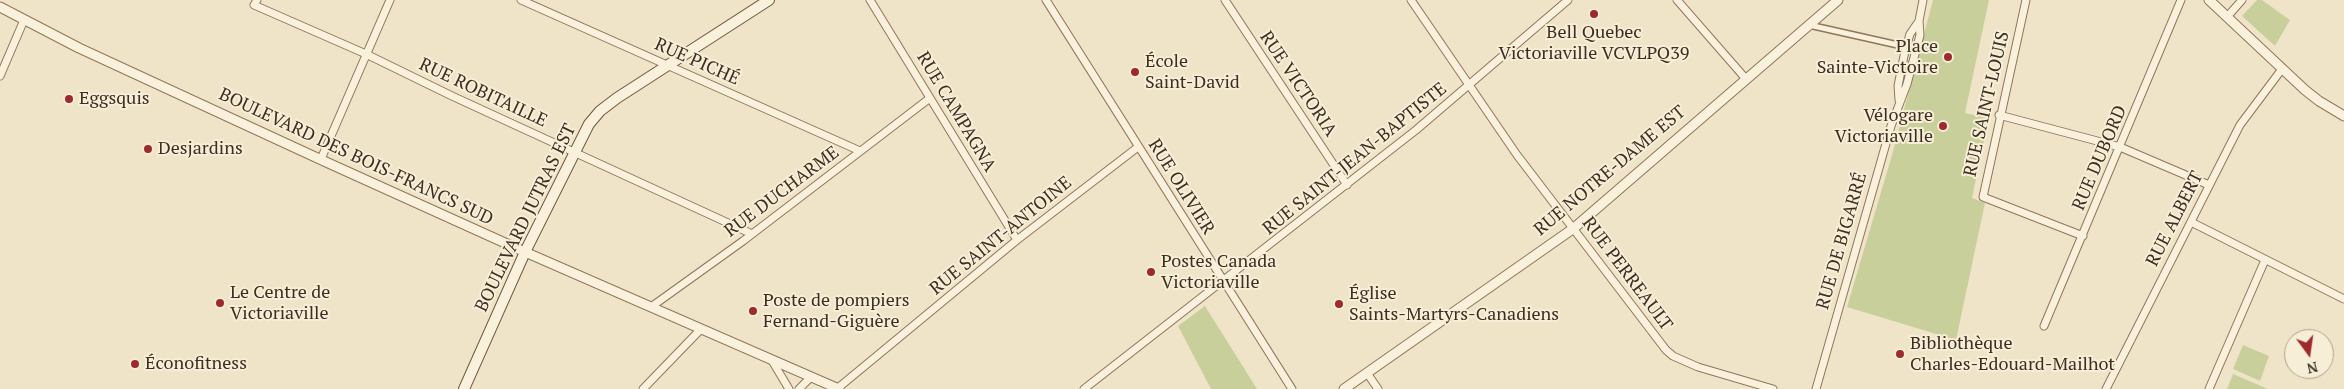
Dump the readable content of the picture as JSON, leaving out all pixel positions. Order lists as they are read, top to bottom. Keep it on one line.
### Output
{"streets":{"main road":["BOULEVARD JUTRAS EST"],"street":["RUE PICHÉ","RUE VICTORIA","RUE ROBITAILLE","RUE SAINT-LOUIS","RUE CAMPAGNA","BOULEVARD DES BOIS-FRANCS SUD","RUE DUBORD","RUE SAINT-JEAN-BAPTISTE","RUE NOTRE-DAME EST","RUE OLIVIER","RUE DUCHARME","RUE ALBERT","RUE SAINT-ANTOINE","RUE DE BIGARRÉ","RUE PERREAULT"]},"crossings":[["RUE PICHÉ","RUE DUCHARME"],["RUE PICHÉ","BOULEVARD JUTRAS EST"],["RUE VICTORIA","RUE SAINT-JEAN-BAPTISTE"],["RUE ROBITAILLE","RUE DUCHARME"],["RUE ROBITAILLE","BOULEVARD JUTRAS EST"],["RUE SAINT-LOUIS","RUE DUBORD"],["RUE CAMPAGNA","RUE DUCHARME"],["RUE CAMPAGNA","RUE SAINT-ANTOINE"],["BOULEVARD DES BOIS-FRANCS SUD","RUE DUCHARME"],["BOULEVARD DES BOIS-FRANCS SUD","BOULEVARD JUTRAS EST"],["BOULEVARD DES BOIS-FRANCS SUD","RUE SAINT-ANTOINE"],["RUE SAINT-JEAN-BAPTISTE","RUE OLIVIER"],["RUE SAINT-JEAN-BAPTISTE","RUE PERREAULT"],["RUE NOTRE-DAME EST","RUE PERREAULT"],["RUE OLIVIER","RUE SAINT-ANTOINE"]],"places":["Bell Quebec Victoriaville VCVLPQ39","Place Sainte-Victoire","École Saint-David","Eggsquis","Vélogare Victoriaville","Desjardins","Postes Canada Victoriaville","Le Centre de Victoriaville","Église Saints-Martyrs-Canadiens","Poste de pompiers Fernand-Giguère","Bibliothèque Charles-Edouard-Mailhot","Éconofitness"],"north":"bottom"}
